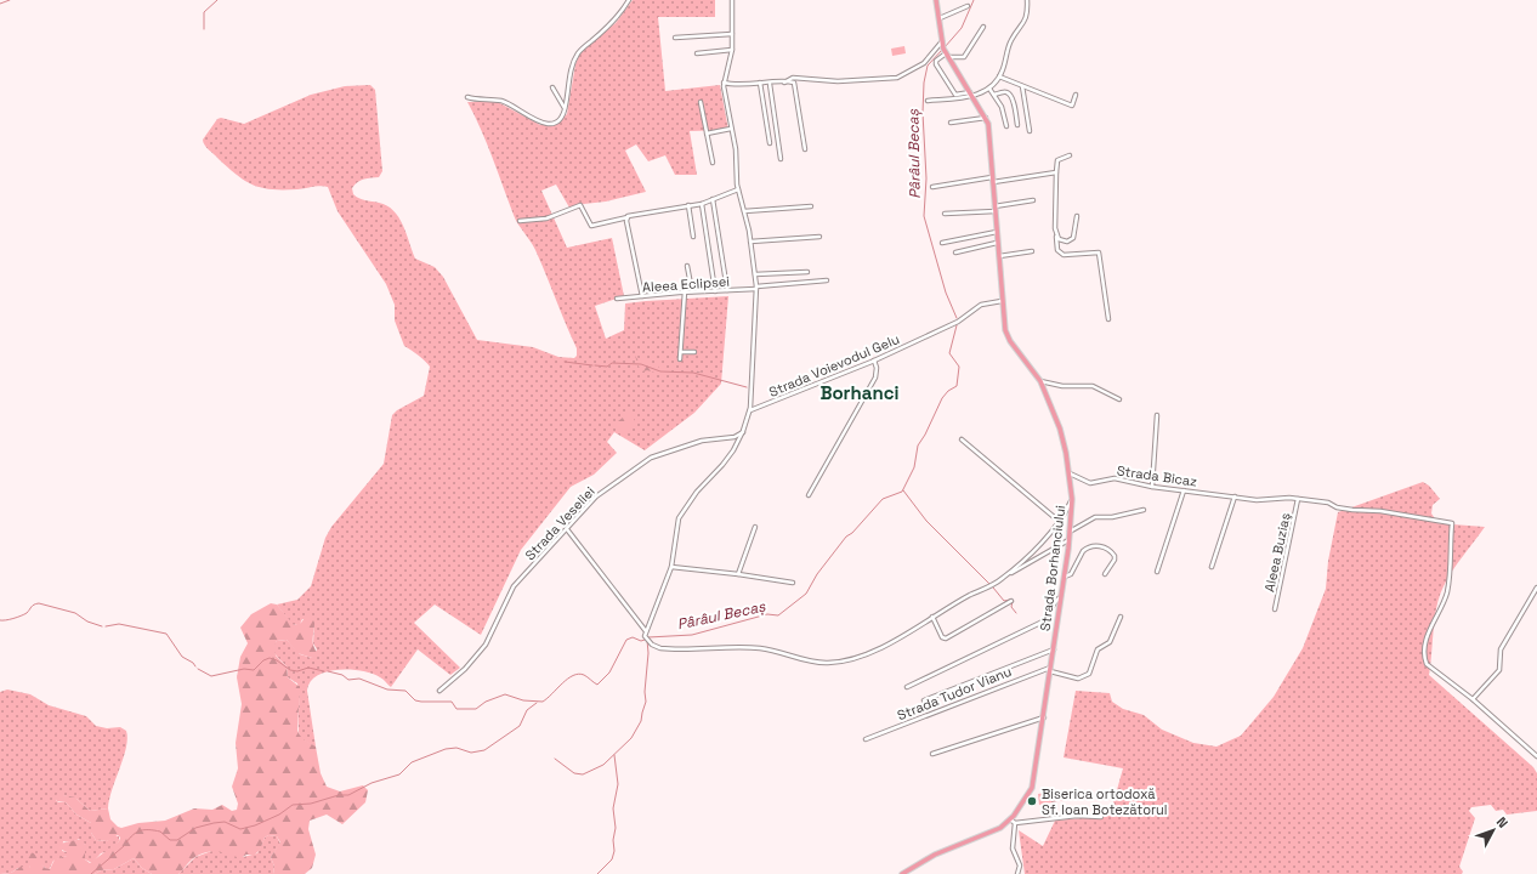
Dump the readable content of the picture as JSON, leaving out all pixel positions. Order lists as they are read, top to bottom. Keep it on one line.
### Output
{"streets":{"main road":["Strada Borhanciului"],"street":["Aleea Eclipsei","Strada Voievodul Gelu","Strada Bicaz","Strada Veseliei","Aleea Buziaş","Strada Tudor Vianu"]},"crossings":[["Strada Voievodul Gelu","Strada Borhanciului"],["Strada Bicaz","Aleea Buziaş"],["Strada Bicaz","Strada Borhanciului"],["Strada Borhanciului","Strada Tudor Vianu"]],"districts":["Borhanci"],"water":["Pârâul Becaș"],"places":["Biserica ortodoxă Sf. Ioan Botezătorul"],"north":"top right"}
